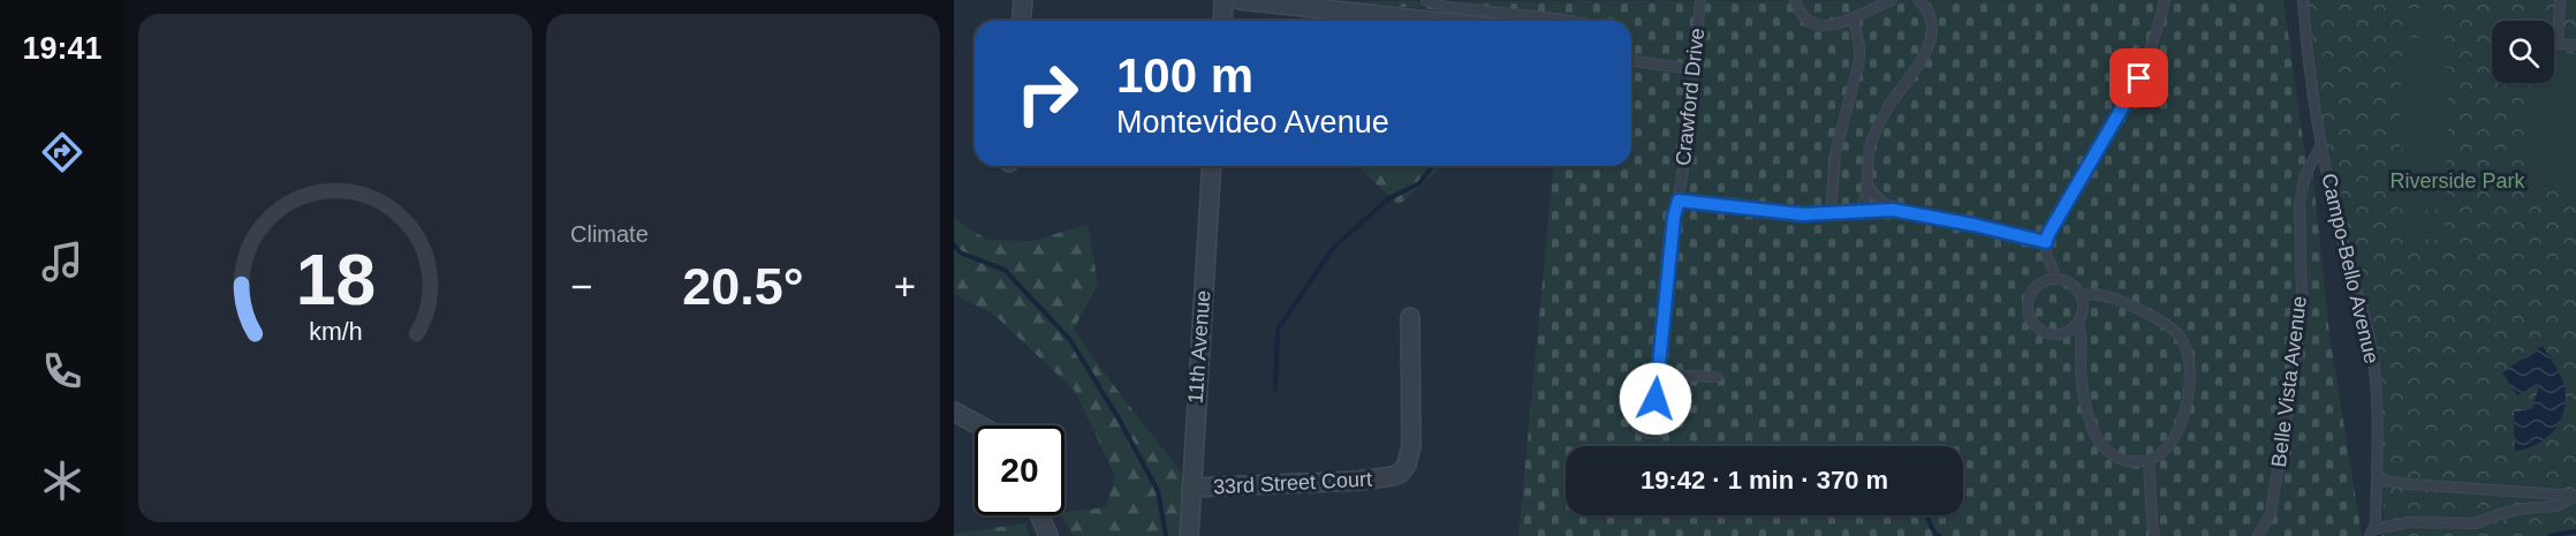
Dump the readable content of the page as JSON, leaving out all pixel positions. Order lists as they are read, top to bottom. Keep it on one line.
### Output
{"streets":{"street":["11th Avenue","33rd Street Court"],"lane":["Crawford Drive","Campo-Bello Avenue","Belle Vista Avenue"]},"crossings":[["Campo-Bello Avenue","Belle Vista Avenue"],["11th Avenue","33rd Street Court"]],"parks":["Riverside Park"],"page":{"tabs":"19:41","tile":"Climate","turn":["100 m","Montevideo Avenue"],"heat":["−","20.5°","+"],"limit":"20","trip":"19:42 · 1 min · 370 m","gauge":["18","km/h"]}}
